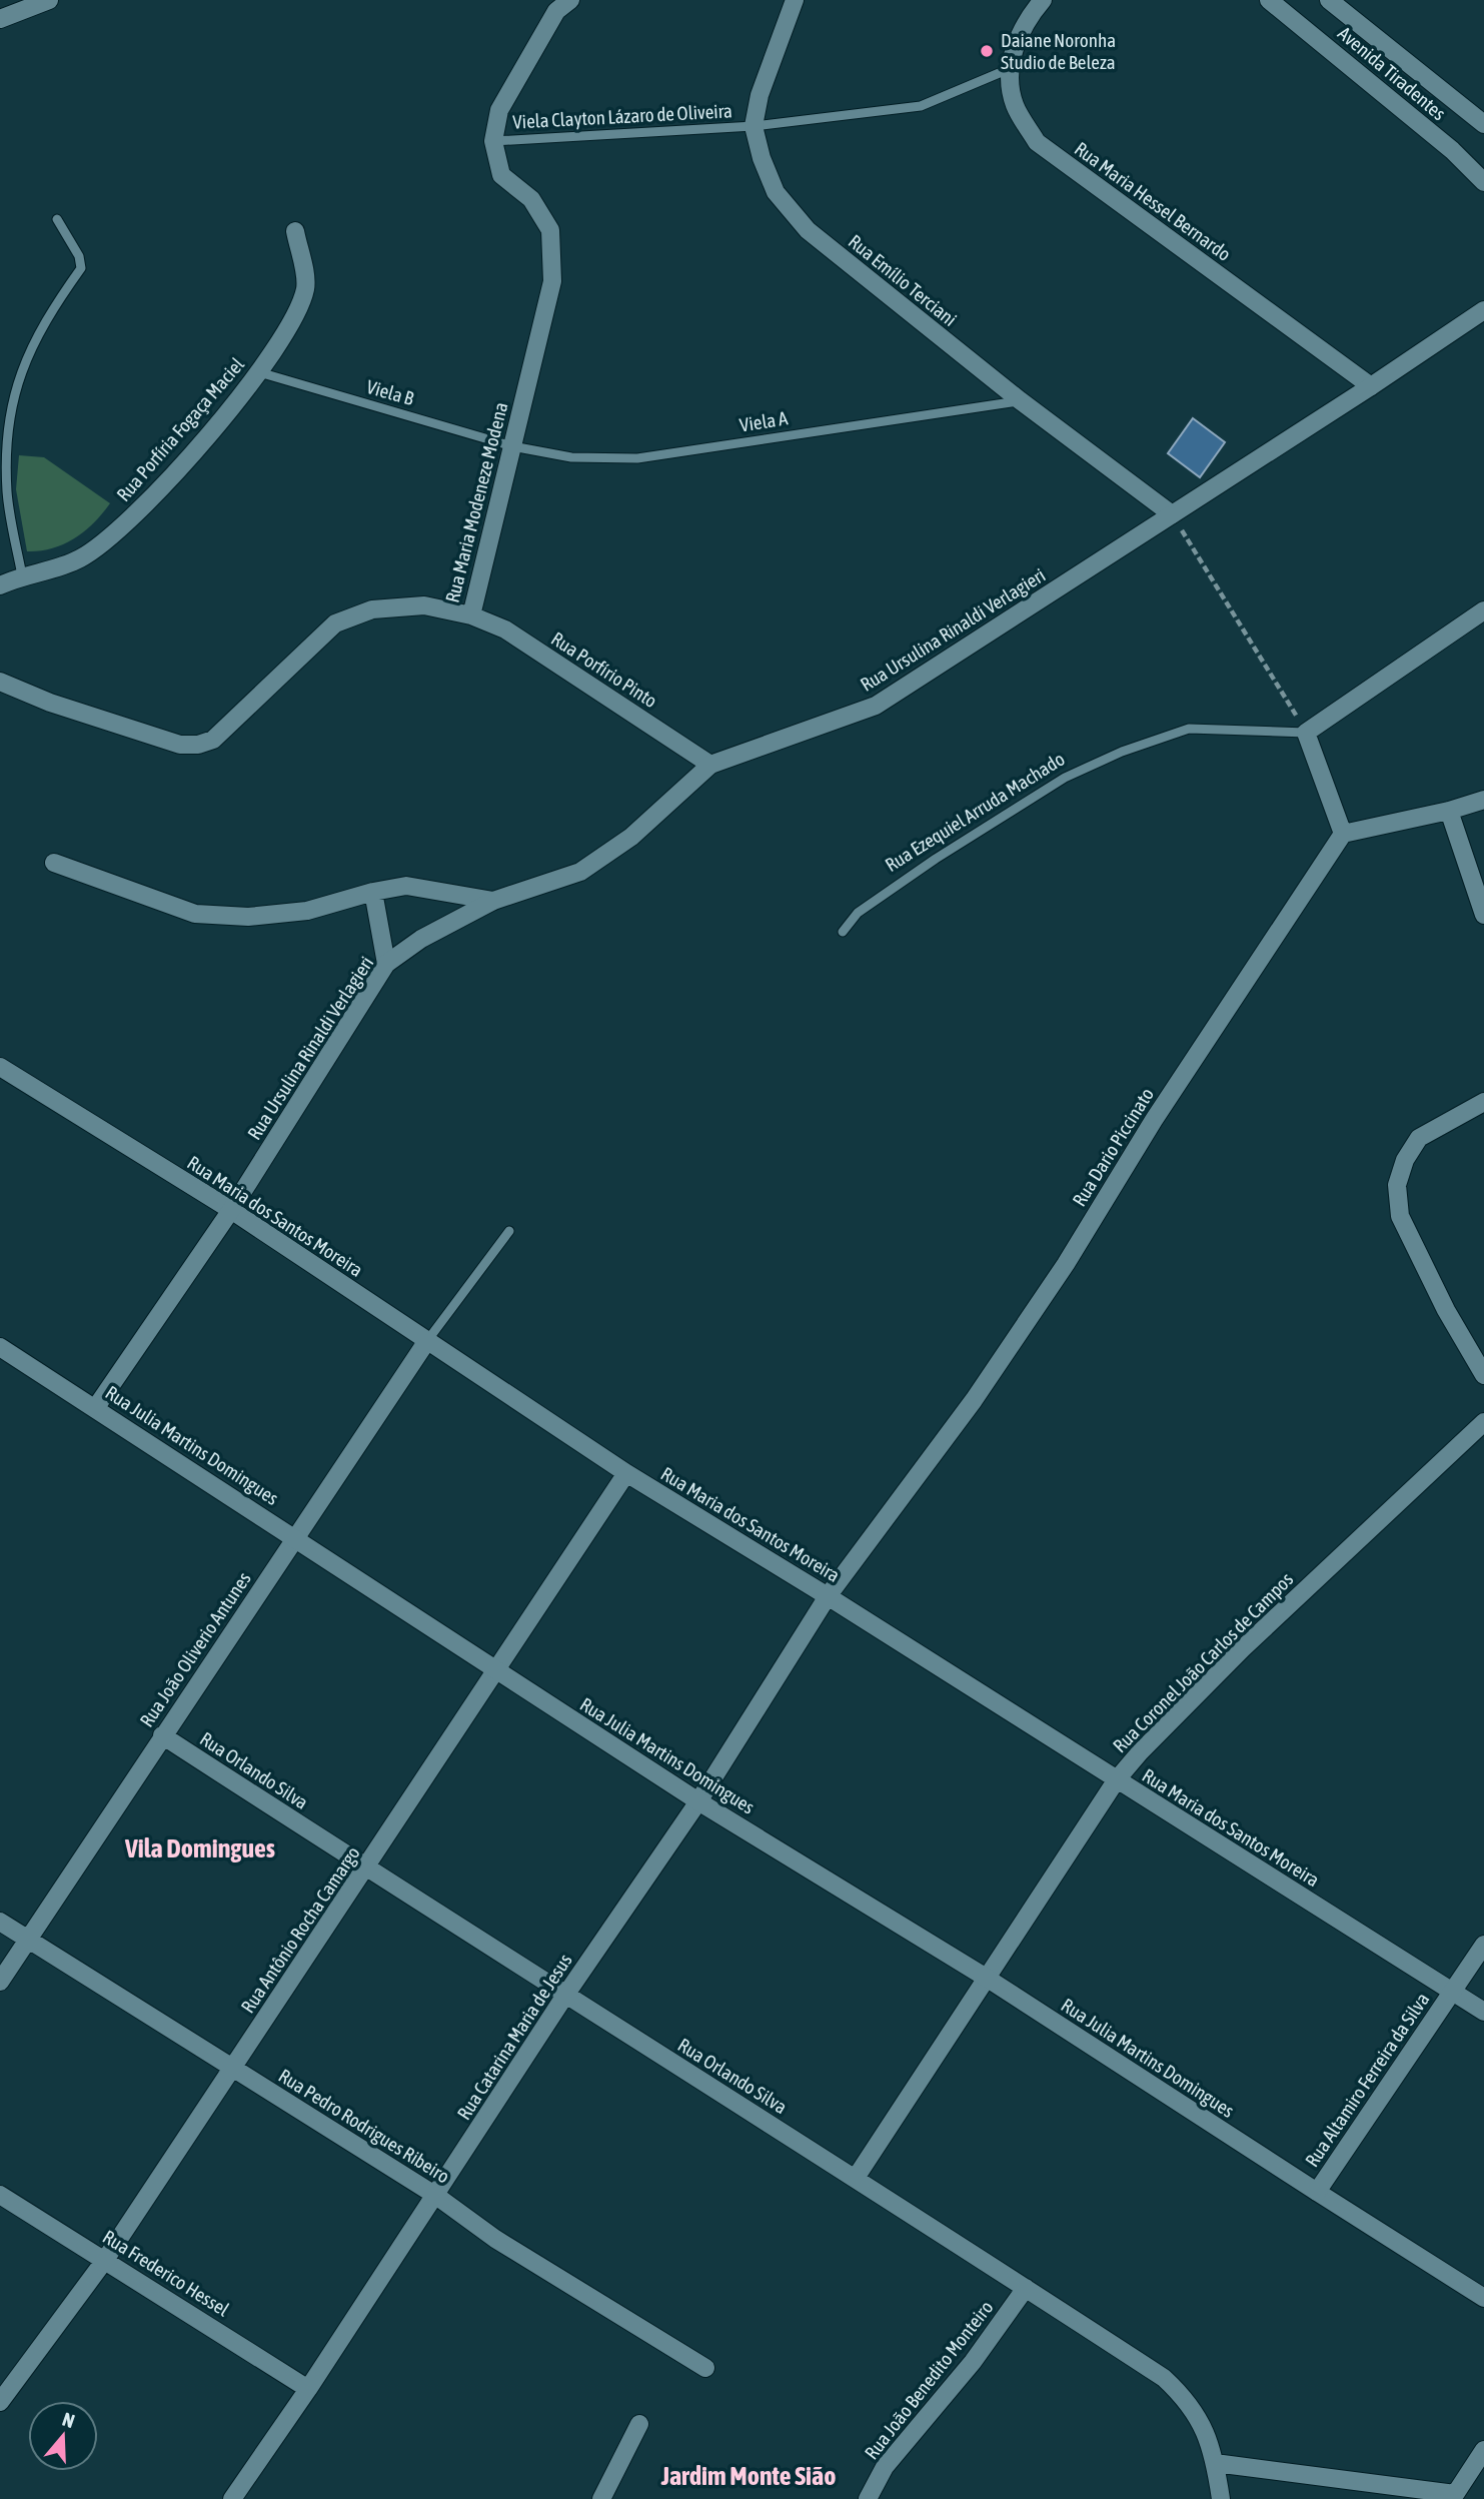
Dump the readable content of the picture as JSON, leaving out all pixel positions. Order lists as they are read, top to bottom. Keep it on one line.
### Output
{"streets":{"street":["Avenida Tiradentes","Rua Maria Hessel Bernardo","Rua Emílio Terciani","Rua Porfíria Fogaça Maciel","Rua Maria Modeneze Modena","Rua Ursulina Rinaldi Verlagieri","Rua Porfírio Pinto","Rua Dario Piccinato","Rua Maria dos Santos Moreira","Rua Julia Martins Domingues","Rua João Oliverio Antunes","Rua Coronel João Carlos de Campos","Rua Orlando Silva","Rua Antônio Rocha Camargo","Rua Catarina Maria de Jesus","Rua Altamiro Ferreira da Silva","Rua Pedro Rodrigues Ribeiro","Rua Frederico Hessel","Rua João Benedito Monteiro"],"lane":["Viela Clayton Lázaro de Oliveira","Viela B","Viela A","Rua Ezequiel Arruda Machado"]},"crossings":[["Viela Clayton Lázaro de Oliveira","Rua Maria Hessel Bernardo"],["Viela Clayton Lázaro de Oliveira","Rua Emílio Terciani"],["Viela Clayton Lázaro de Oliveira","Rua Maria Modeneze Modena"],["Rua Maria Hessel Bernardo","Rua Ursulina Rinaldi Verlagieri"],["Rua Emílio Terciani","Viela A"],["Rua Emílio Terciani","Rua Ursulina Rinaldi Verlagieri"],["Viela B","Viela A"],["Viela B","Rua Porfíria Fogaça Maciel"],["Viela B","Rua Maria Modeneze Modena"],["Viela A","Rua Maria Modeneze Modena"],["Rua Maria Modeneze Modena","Rua Porfírio Pinto"],["Rua Ursulina Rinaldi Verlagieri","Rua Porfírio Pinto"],["Rua Ursulina Rinaldi Verlagieri","Rua Maria dos Santos Moreira"],["Rua Ursulina Rinaldi Verlagieri","Rua Julia Martins Domingues"],["Rua Dario Piccinato","Rua Maria dos Santos Moreira"],["Rua Dario Piccinato","Rua Catarina Maria de Jesus"],["Rua Maria dos Santos Moreira","Rua João Oliverio Antunes"],["Rua Maria dos Santos Moreira","Rua Coronel João Carlos de Campos"],["Rua Maria dos Santos Moreira","Rua Antônio Rocha Camargo"],["Rua Maria dos Santos Moreira","Rua Catarina Maria de Jesus"],["Rua Maria dos Santos Moreira","Rua Altamiro Ferreira da Silva"],["Rua Julia Martins Domingues","Rua João Oliverio Antunes"],["Rua Julia Martins Domingues","Rua Coronel João Carlos de Campos"],["Rua Julia Martins Domingues","Rua Antônio Rocha Camargo"],["Rua Julia Martins Domingues","Rua Catarina Maria de Jesus"],["Rua Julia Martins Domingues","Rua Altamiro Ferreira da Silva"],["Rua João Oliverio Antunes","Rua Orlando Silva"],["Rua João Oliverio Antunes","Rua Pedro Rodrigues Ribeiro"],["Rua Coronel João Carlos de Campos","Rua Orlando Silva"],["Rua Orlando Silva","Rua Antônio Rocha Camargo"],["Rua Orlando Silva","Rua Catarina Maria de Jesus"],["Rua Orlando Silva","Rua João Benedito Monteiro"],["Rua Antônio Rocha Camargo","Rua Pedro Rodrigues Ribeiro"],["Rua Antônio Rocha Camargo","Rua Frederico Hessel"],["Rua Catarina Maria de Jesus","Rua Pedro Rodrigues Ribeiro"],["Rua Catarina Maria de Jesus","Rua Frederico Hessel"]],"districts":["Vila Domingues","Jardim Monte Sião"],"places":["Daiane Noronha Studio de Beleza"],"north":"top"}
